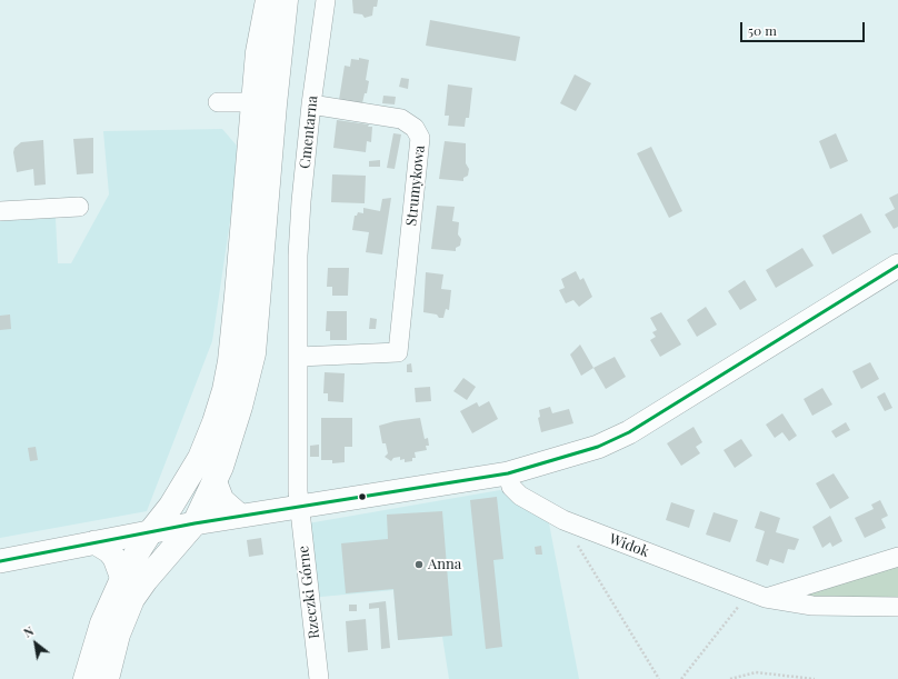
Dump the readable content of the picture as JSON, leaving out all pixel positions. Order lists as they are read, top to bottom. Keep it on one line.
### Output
{"streets":{"street":["Cmentarna","Strumykowa","Widok","Rzeczki Górne"]},"crossings":[["Cmentarna","Strumykowa"],["Cmentarna","Rzeczki Górne"]],"places":["Anna"],"scale_bar":"50 m","north":"top left"}
